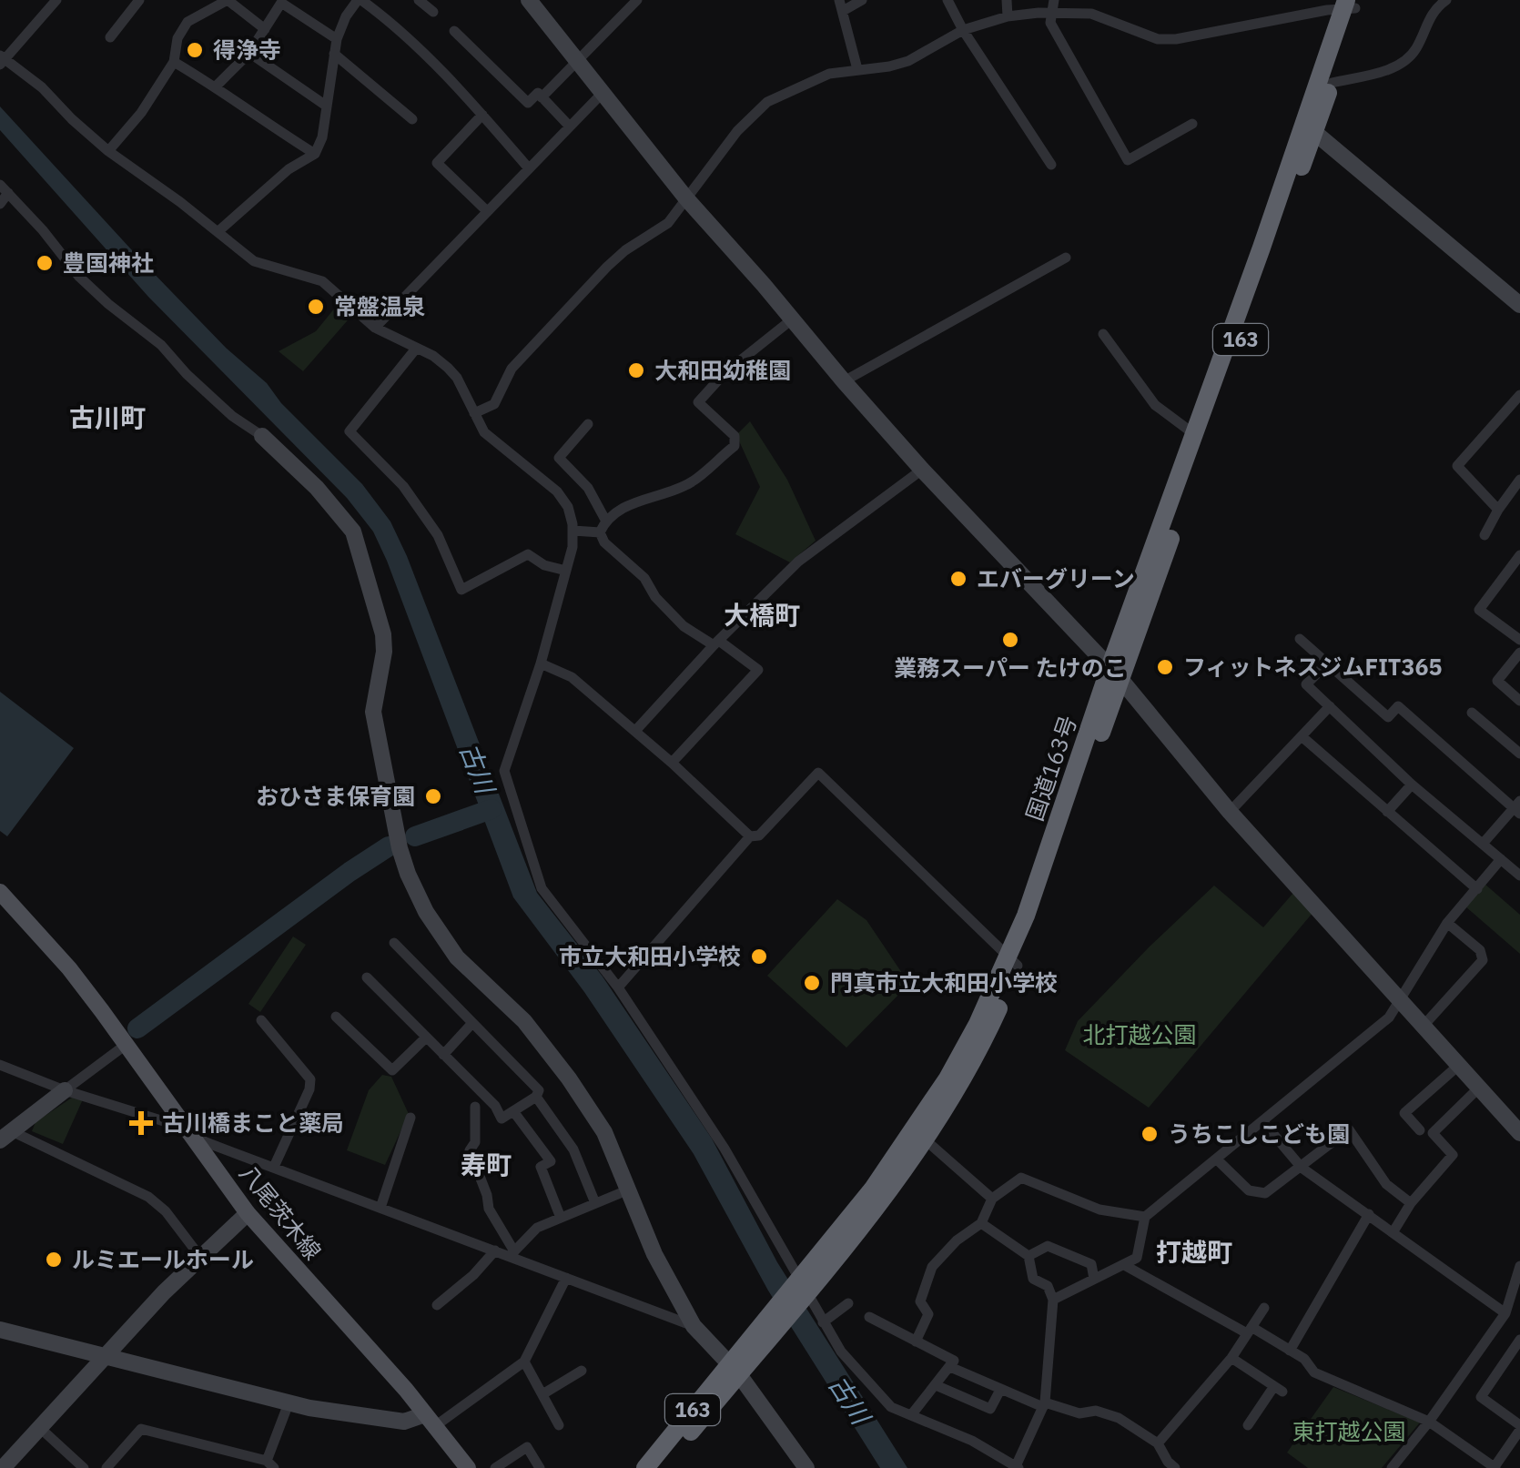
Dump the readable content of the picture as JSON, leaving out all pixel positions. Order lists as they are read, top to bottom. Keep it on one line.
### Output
{"streets":{"highway":["163","国道163号"],"main road":["八尾茨木線"]},"districts":["古川町","大橋町","寿町","打越町"],"water":["古川"],"parks":["北打越公園","東打越公園"],"places":{"other":["得浄寺","豊国神社","常盤温泉","大和田幼稚園","エバーグリーン","業務スーパー たけのこ","フィットネスジムFIT365","おひさま保育園","市立大和田小学校","門真市立大和田小学校","うちこしこども園","ルミエールホール"],"health":["古川橋まこと薬局"]}}
